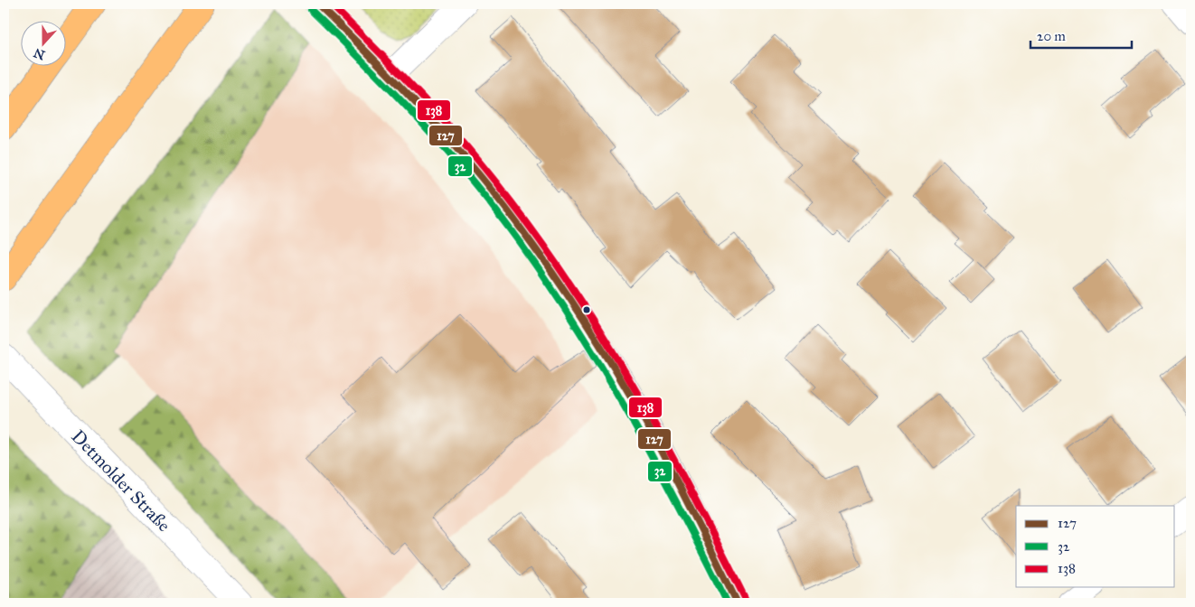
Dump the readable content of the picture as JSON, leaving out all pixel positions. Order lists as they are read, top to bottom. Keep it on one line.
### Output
{"streets":{"street":["Detmolder Straße"]},"lines":["transit line 127","transit line 138","transit line 32"],"legend":["127","32","138"],"scale_bar":"20 m","north":"bottom"}
